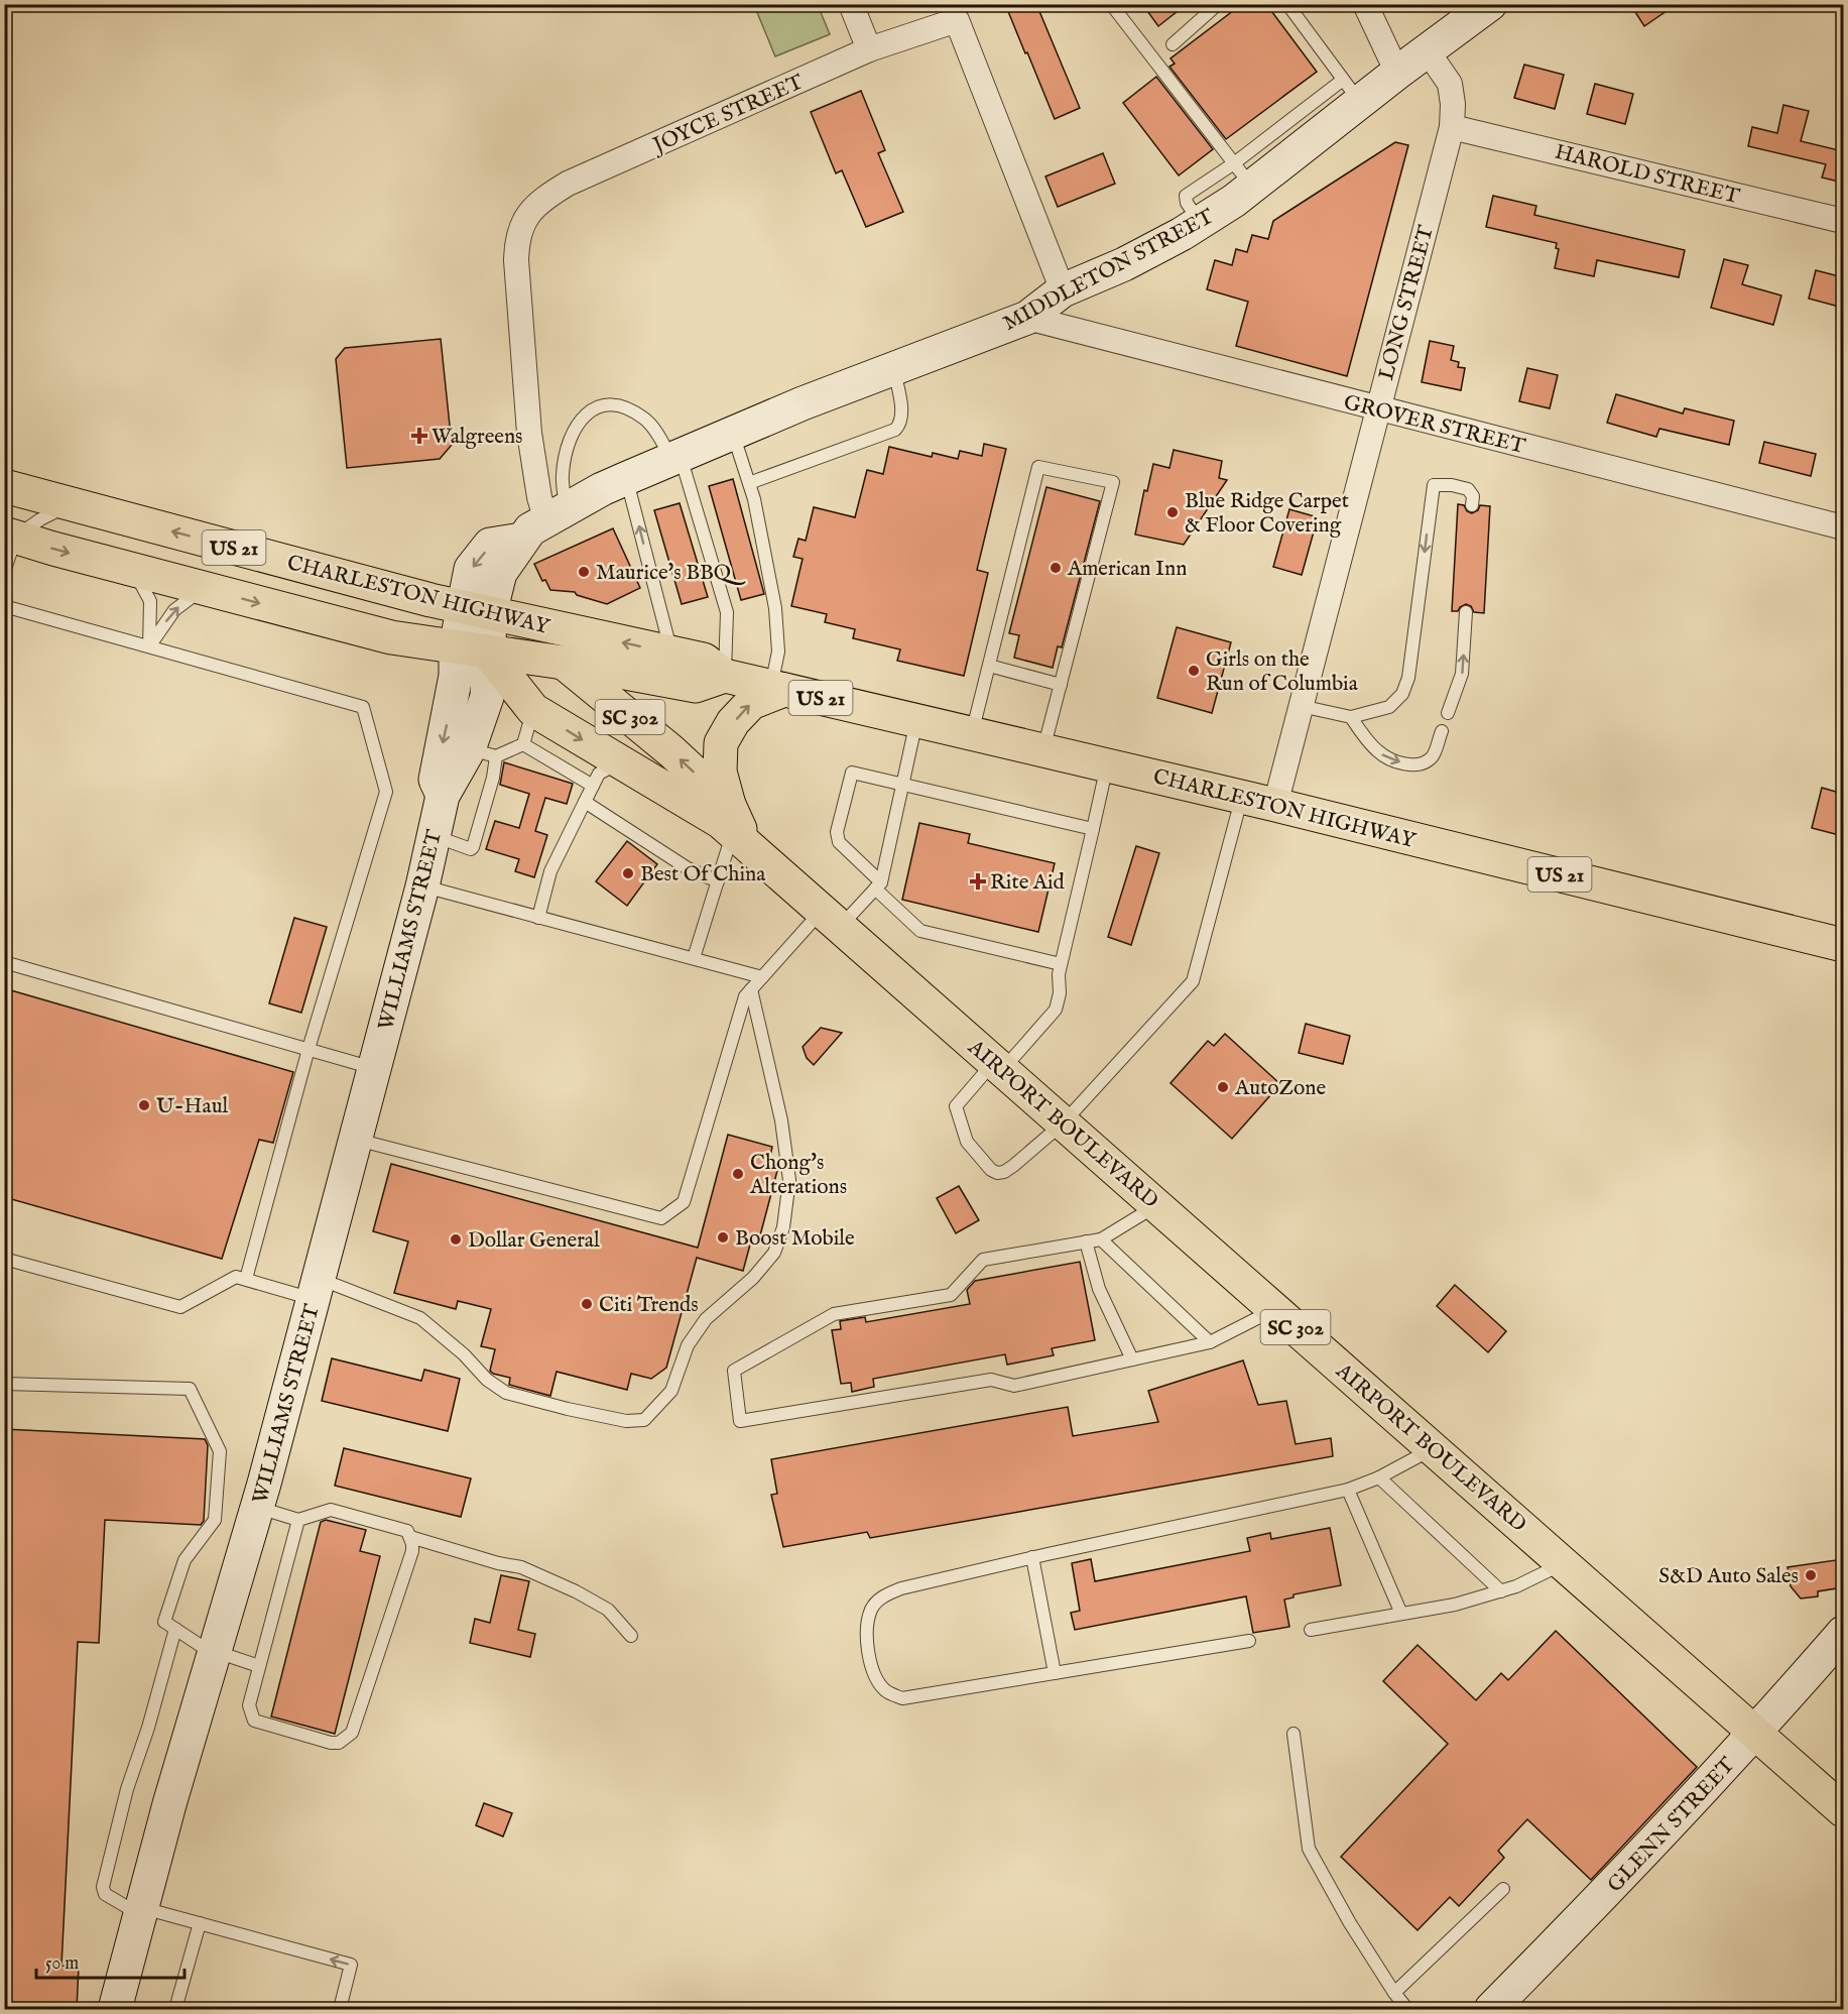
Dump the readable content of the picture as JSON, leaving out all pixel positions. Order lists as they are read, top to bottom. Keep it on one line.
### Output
{"streets":{"main road":["US 21","CHARLESTON HIGHWAY","SC 302","AIRPORT BOULEVARD"],"street":["JOYCE STREET","HAROLD STREET","MIDDLETON STREET","LONG STREET","GROVER STREET","WILLIAMS STREET","GLENN STREET"]},"crossings":[["JOYCE STREET","MIDDLETON STREET"],["HAROLD STREET","LONG STREET"],["MIDDLETON STREET","LONG STREET"],["MIDDLETON STREET","GROVER STREET"],["MIDDLETON STREET","CHARLESTON HIGHWAY"],["MIDDLETON STREET","WILLIAMS STREET"],["MIDDLETON STREET","AIRPORT BOULEVARD"],["LONG STREET","GROVER STREET"],["LONG STREET","CHARLESTON HIGHWAY"],["CHARLESTON HIGHWAY","WILLIAMS STREET"],["CHARLESTON HIGHWAY","AIRPORT BOULEVARD"],["WILLIAMS STREET","AIRPORT BOULEVARD"],["AIRPORT BOULEVARD","GLENN STREET"]],"places":{"health":["Walgreens","Rite Aid"],"other":["Blue Ridge Carpet & Floor Covering","American Inn","Maurice's BBQ","Girls on the Run of Columbia","Best Of China","AutoZone","U-Haul","Chong's Alterations","Boost Mobile","Dollar General","Citi Trends","S&D Auto Sales"]},"scale_bar":"50 m"}
